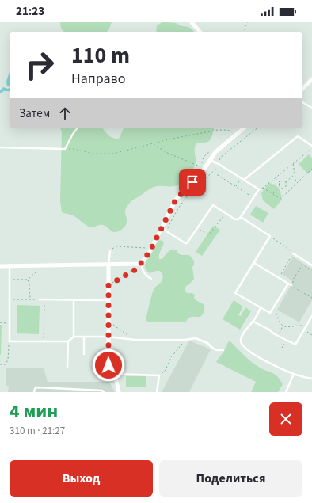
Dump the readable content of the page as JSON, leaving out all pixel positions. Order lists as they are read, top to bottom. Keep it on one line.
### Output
{"page":{"status":"21:23","turn":["110 m","Направо"],"then":"Затем","heading":["4 мин","310 m · 21:27"],"buttons":["Выход","Поделиться"]}}
